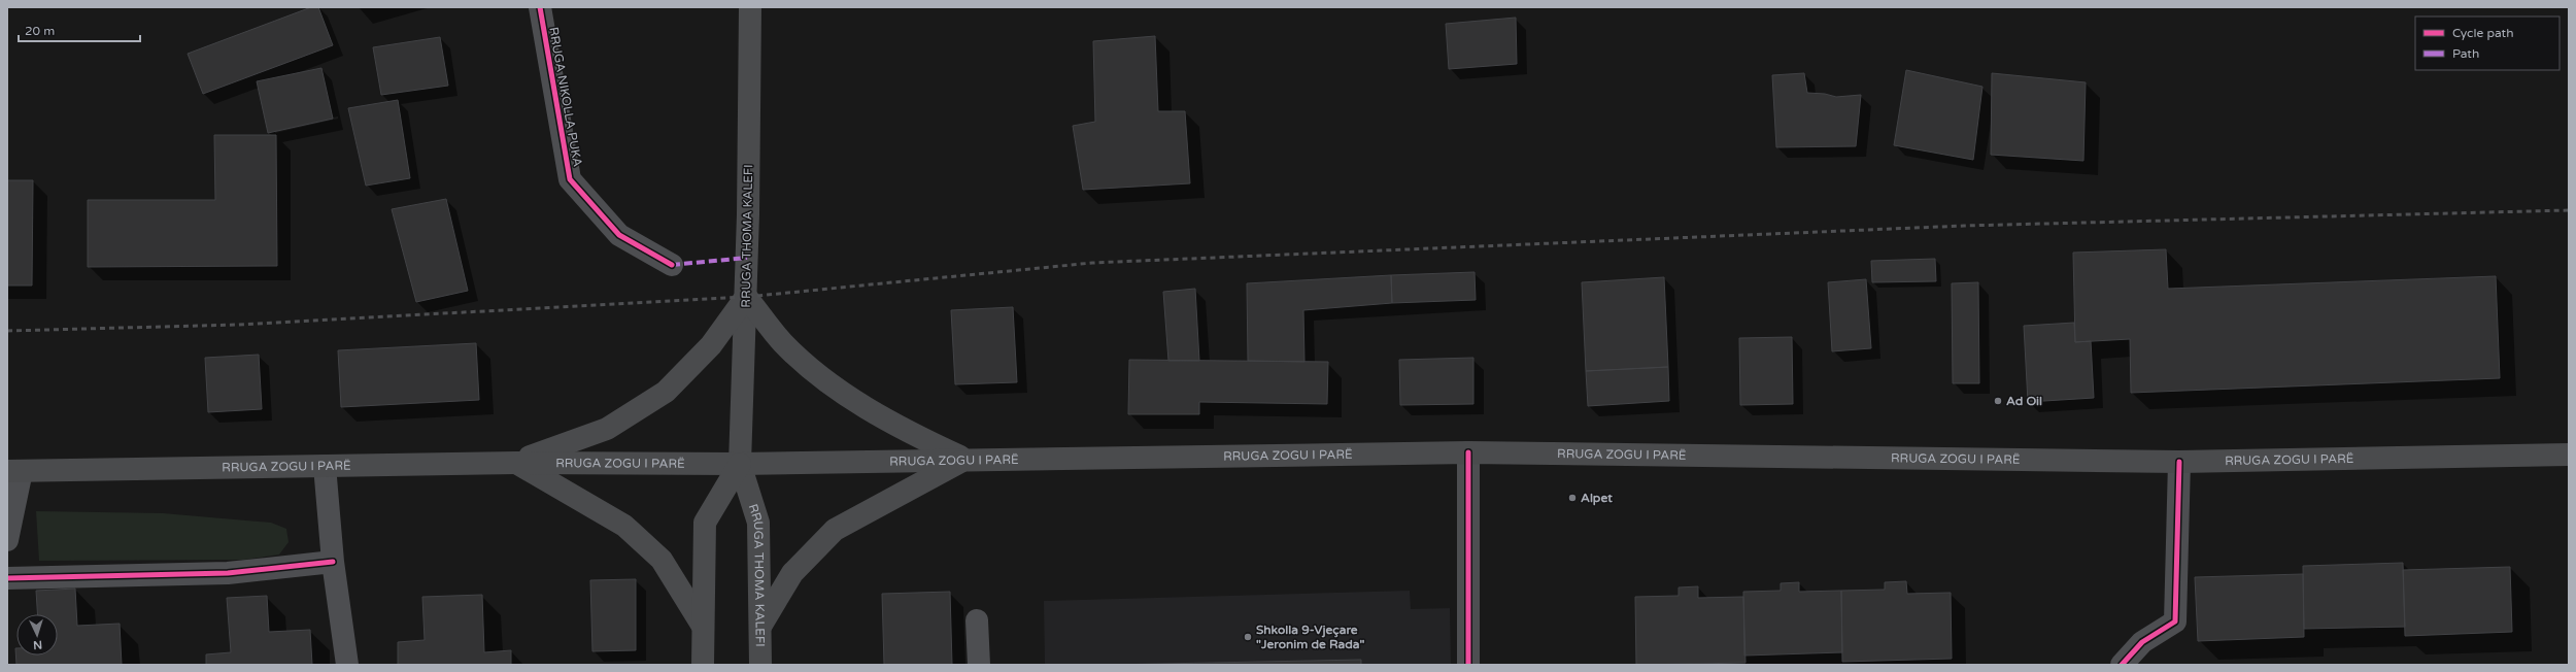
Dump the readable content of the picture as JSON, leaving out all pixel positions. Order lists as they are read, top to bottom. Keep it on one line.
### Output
{"streets":{"main road":["RRUGA THOMA KALEFI","RRUGA ZOGU I PARË"],"street":["RRUGA NIKOLLA PUKA"]},"crossings":[["RRUGA THOMA KALEFI","RRUGA ZOGU I PARË"]],"places":["Ad Oil","Alpet","Shkolla 9-Vjeçare \"Jeronim de Rada\""],"legend":["Cycle path","Path"],"scale_bar":"20 m","north":"bottom"}
